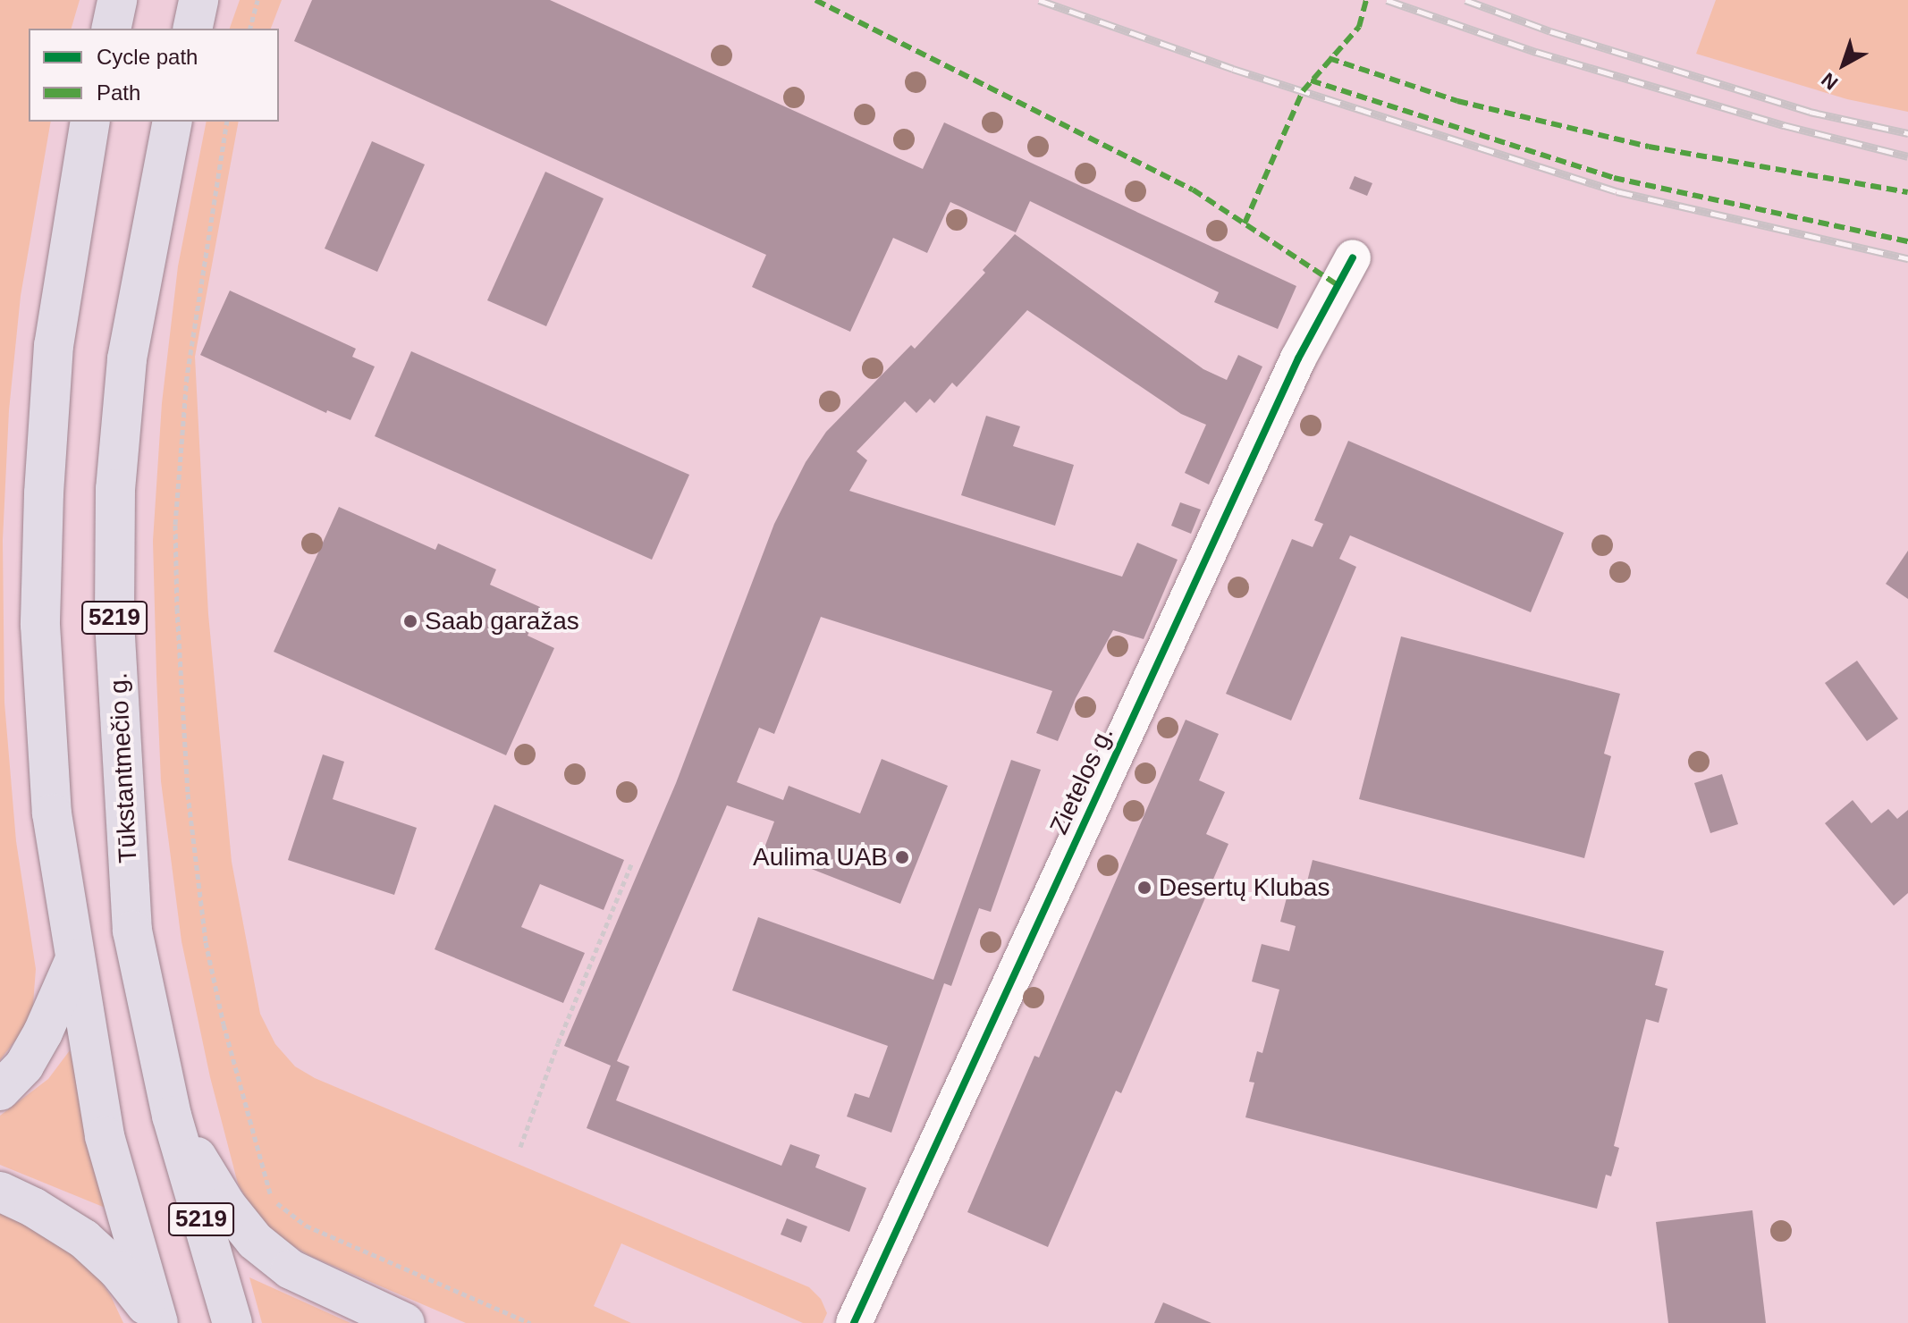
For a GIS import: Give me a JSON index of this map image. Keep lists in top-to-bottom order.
{
  "streets": {
    "highway": ["5219", "Tūkstantmečio g."],
    "street": ["Zietelos g."]
  },
  "places": ["Saab garažas", "Aulima UAB", "Desertų Klubas"],
  "legend": ["Cycle path", "Path"],
  "north": "bottom left"
}
